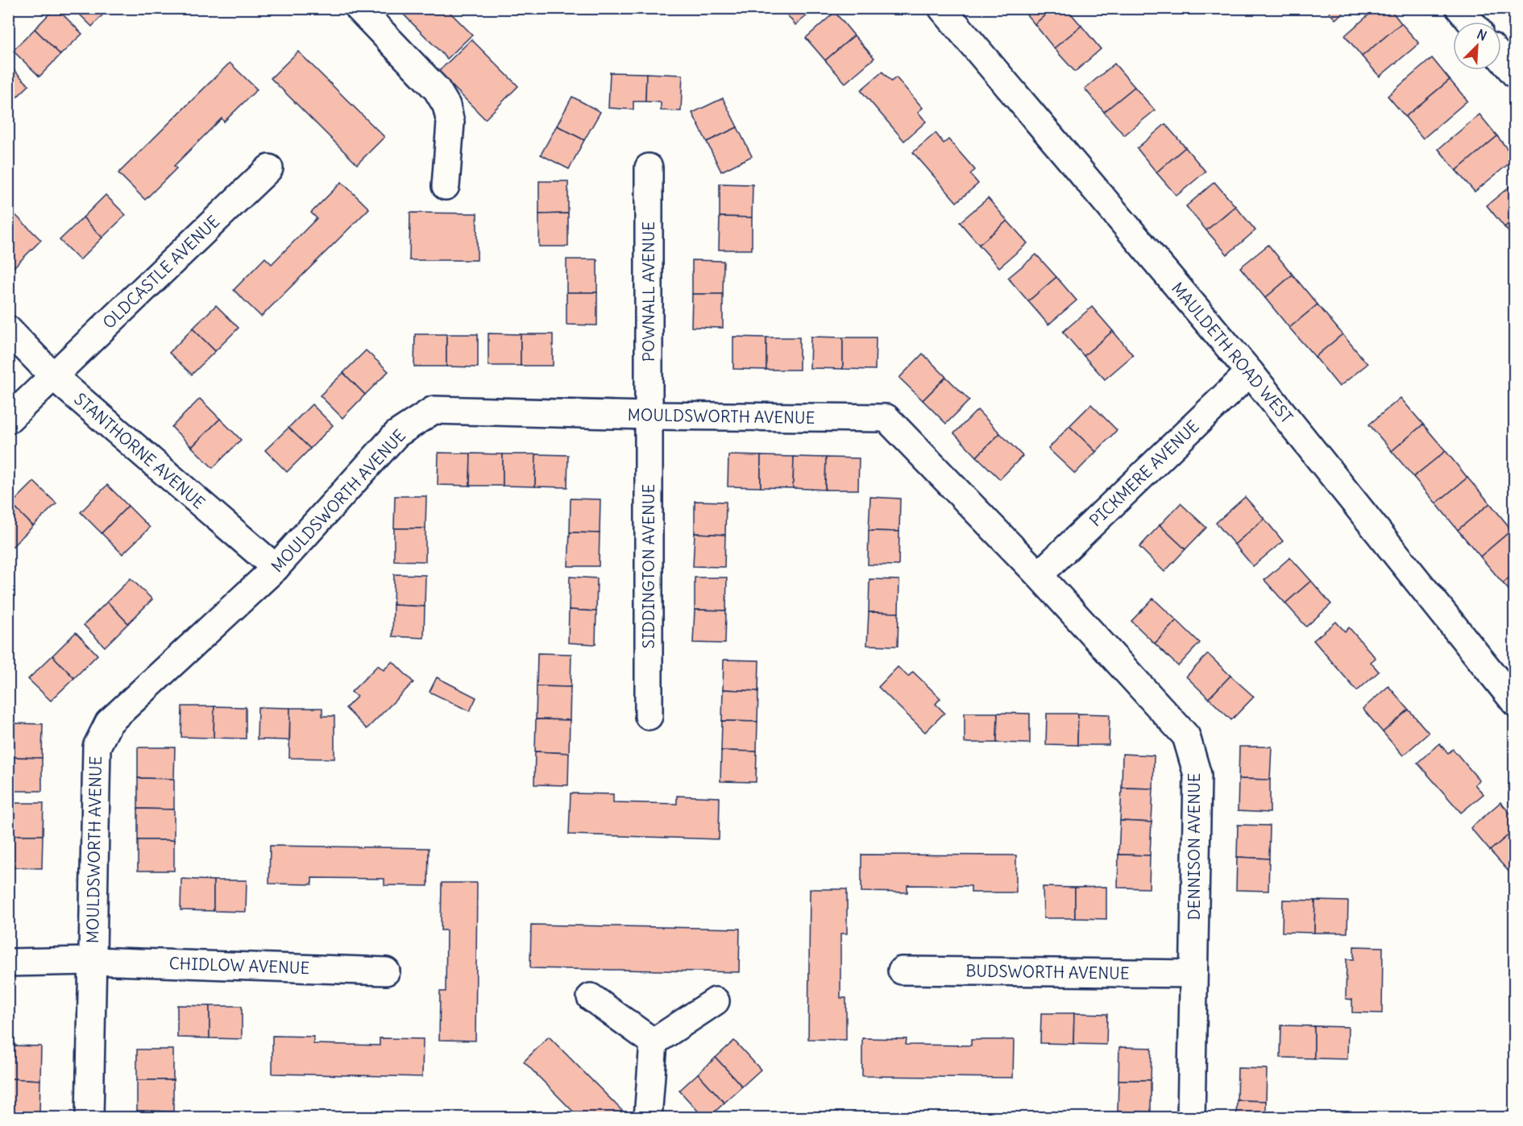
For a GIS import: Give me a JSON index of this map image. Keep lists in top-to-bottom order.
{
  "streets": {
    "street": [
      "OLDCASTLE AVENUE",
      "POWNALL AVENUE",
      "MAULDETH ROAD WEST",
      "MOULDSWORTH AVENUE",
      "STANTHORNE AVENUE",
      "PICKMERE AVENUE",
      "SIDDINGTON AVENUE",
      "DENNISON AVENUE",
      "CHIDLOW AVENUE",
      "BUDSWORTH AVENUE"
    ]
  },
  "crossings": [
    ["OLDCASTLE AVENUE", "STANTHORNE AVENUE"],
    ["POWNALL AVENUE", "MOULDSWORTH AVENUE"],
    ["POWNALL AVENUE", "SIDDINGTON AVENUE"],
    ["MAULDETH ROAD WEST", "PICKMERE AVENUE"],
    ["MOULDSWORTH AVENUE", "STANTHORNE AVENUE"],
    ["MOULDSWORTH AVENUE", "PICKMERE AVENUE"],
    ["MOULDSWORTH AVENUE", "SIDDINGTON AVENUE"],
    ["MOULDSWORTH AVENUE", "DENNISON AVENUE"],
    ["MOULDSWORTH AVENUE", "CHIDLOW AVENUE"],
    ["PICKMERE AVENUE", "DENNISON AVENUE"],
    ["DENNISON AVENUE", "BUDSWORTH AVENUE"]
  ],
  "north": "top right"
}
